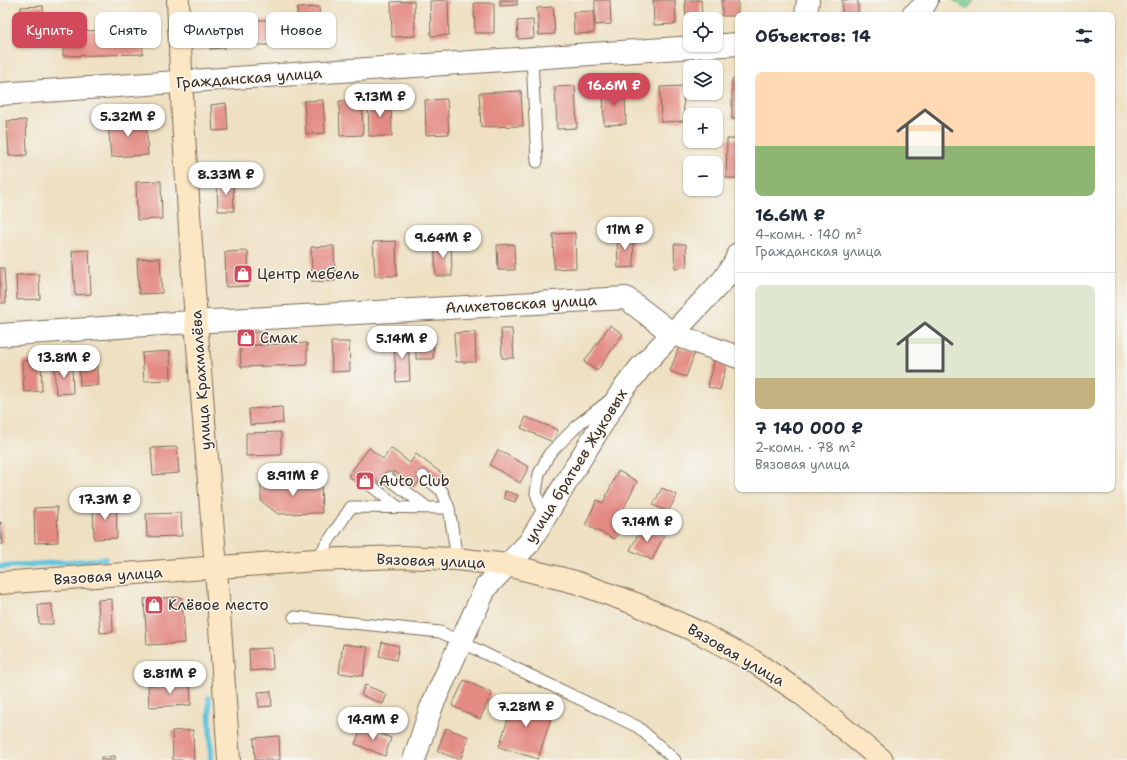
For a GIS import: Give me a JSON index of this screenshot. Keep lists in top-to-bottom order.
{
  "streets": {
    "street": [
      "Гражданская улица",
      "Алихетовская улица",
      "улица Крахмалёва",
      "улица братьев Жуковых",
      "Вязовая улица"
    ]
  },
  "crossings": [
    ["Гражданская улица", "улица Крахмалёва"],
    ["Алихетовская улица", "улица Крахмалёва"],
    ["Алихетовская улица", "улица братьев Жуковых"],
    ["улица Крахмалёва", "Вязовая улица"],
    ["улица братьев Жуковых", "Вязовая улица"]
  ],
  "places": {
    "shop": [
      "Центр мебель",
      "Смак",
      "Auto Club",
      "Клёвое место"
    ]
  },
  "page": {
    "map_buttons": ["+", "−"],
    "chip": [
      "Купить",
      "Снять",
      "Фильтры",
      "Новое"
    ],
    "heading": "Объектов: 14",
    "list": [
      {
        "name": "16.6M ₽",
        "note": "4-комн. · 140 m² · Гражданская улица"
      },
      {
        "name": "7 140 000 ₽",
        "note": "2-комн. · 78 m² · Вязовая улица"
      }
    ],
    "price": [
      "16.6M ₽",
      "7.13M ₽",
      "5.32M ₽",
      "8.33M ₽",
      "11M ₽",
      "9.64M ₽",
      "5.14M ₽",
      "13.8M ₽",
      "8.91M ₽",
      "17.3M ₽",
      "7.14M ₽",
      "8.81M ₽",
      "7.28M ₽",
      "14.9M ₽"
    ]
  }
}
